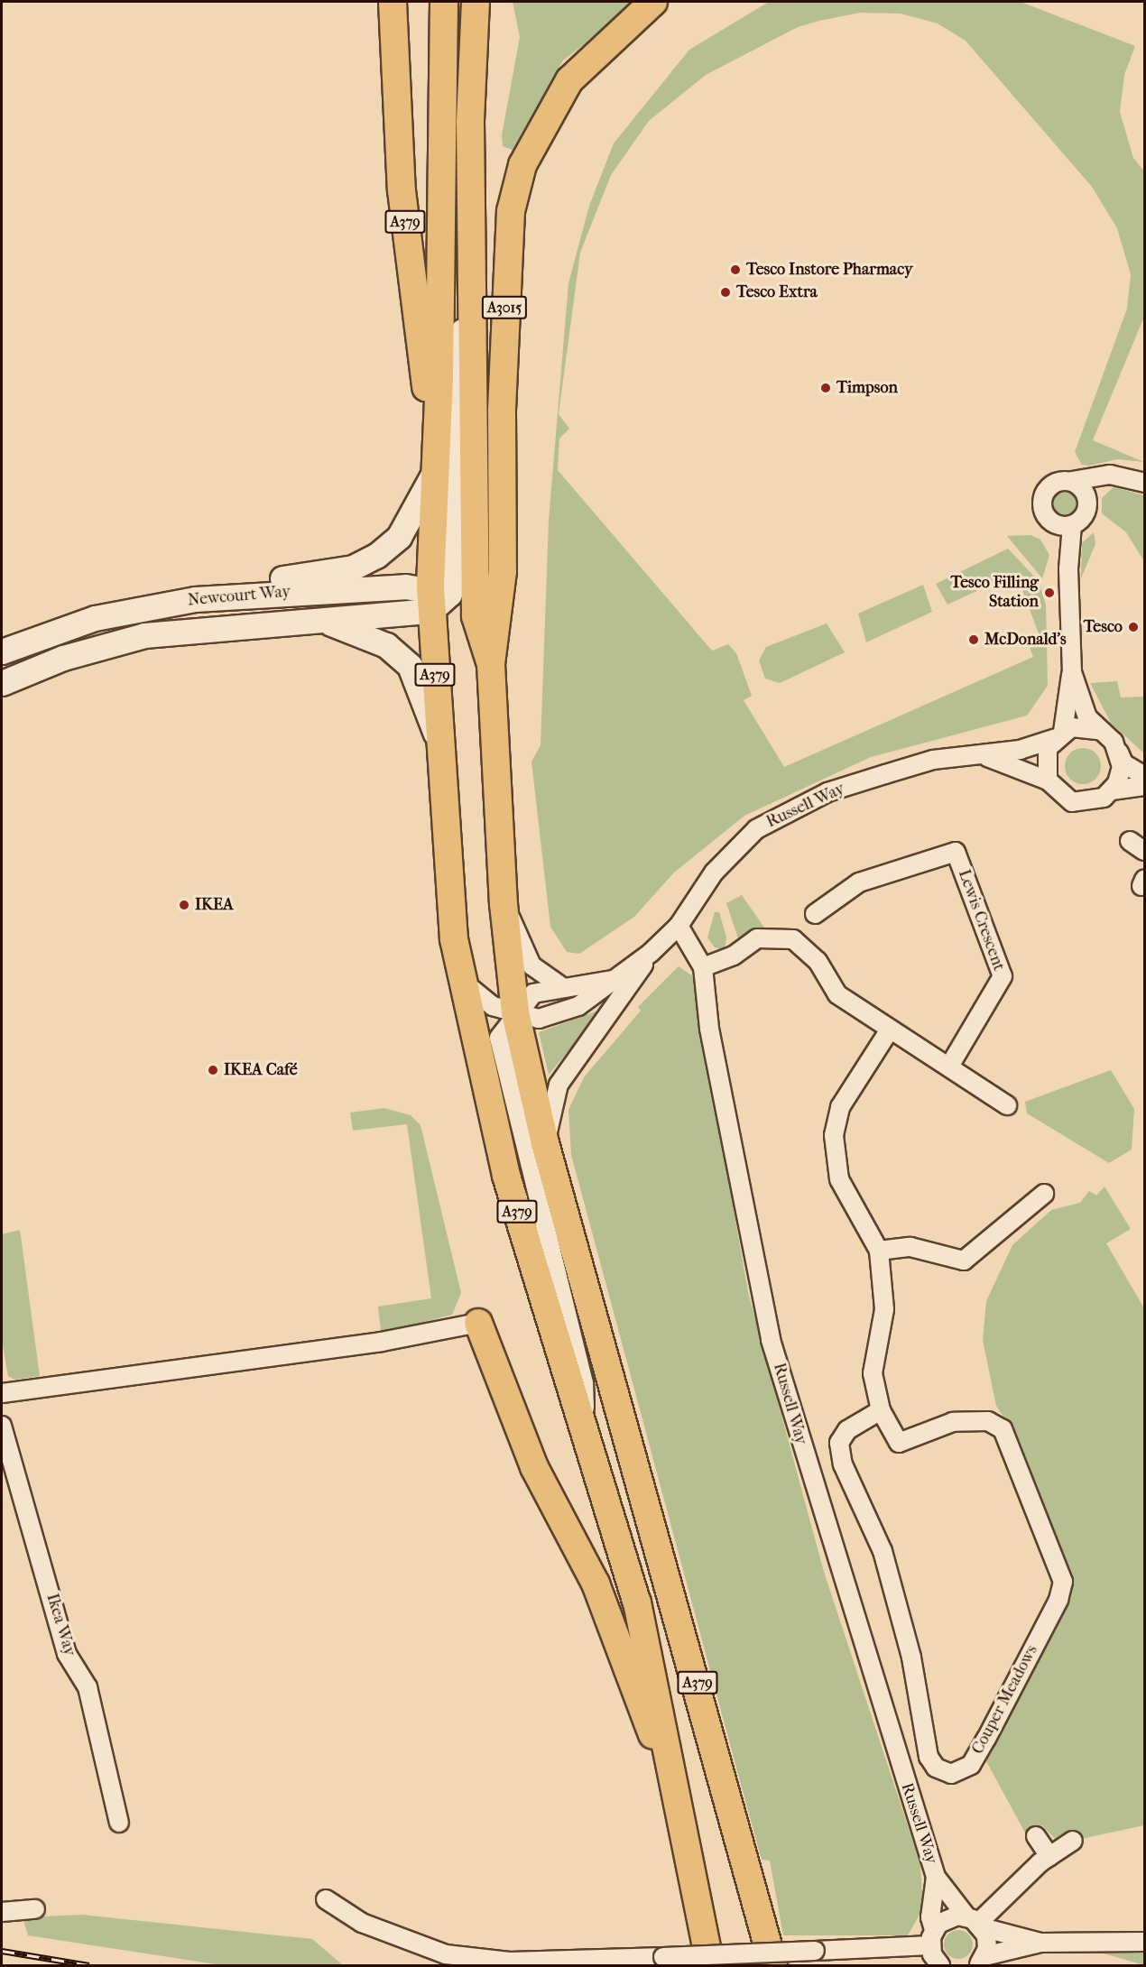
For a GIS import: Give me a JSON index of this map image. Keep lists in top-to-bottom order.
{
  "streets": {
    "main road": ["A379", "A3015"],
    "street": [
      "Newcourt Way",
      "Russell Way",
      "Lewis Crescent",
      "Ikea Way",
      "Couper Meadows"
    ]
  },
  "crossings": [
    ["A379", "A3015"],
    ["A379", "Newcourt Way"],
    ["A379", "Russell Way"]
  ],
  "places": [
    "Tesco Instore Pharmacy",
    "Tesco Extra",
    "Timpson",
    "Tesco Filling Station",
    "Tesco",
    "McDonald's",
    "IKEA",
    "IKEA Café"
  ]
}
